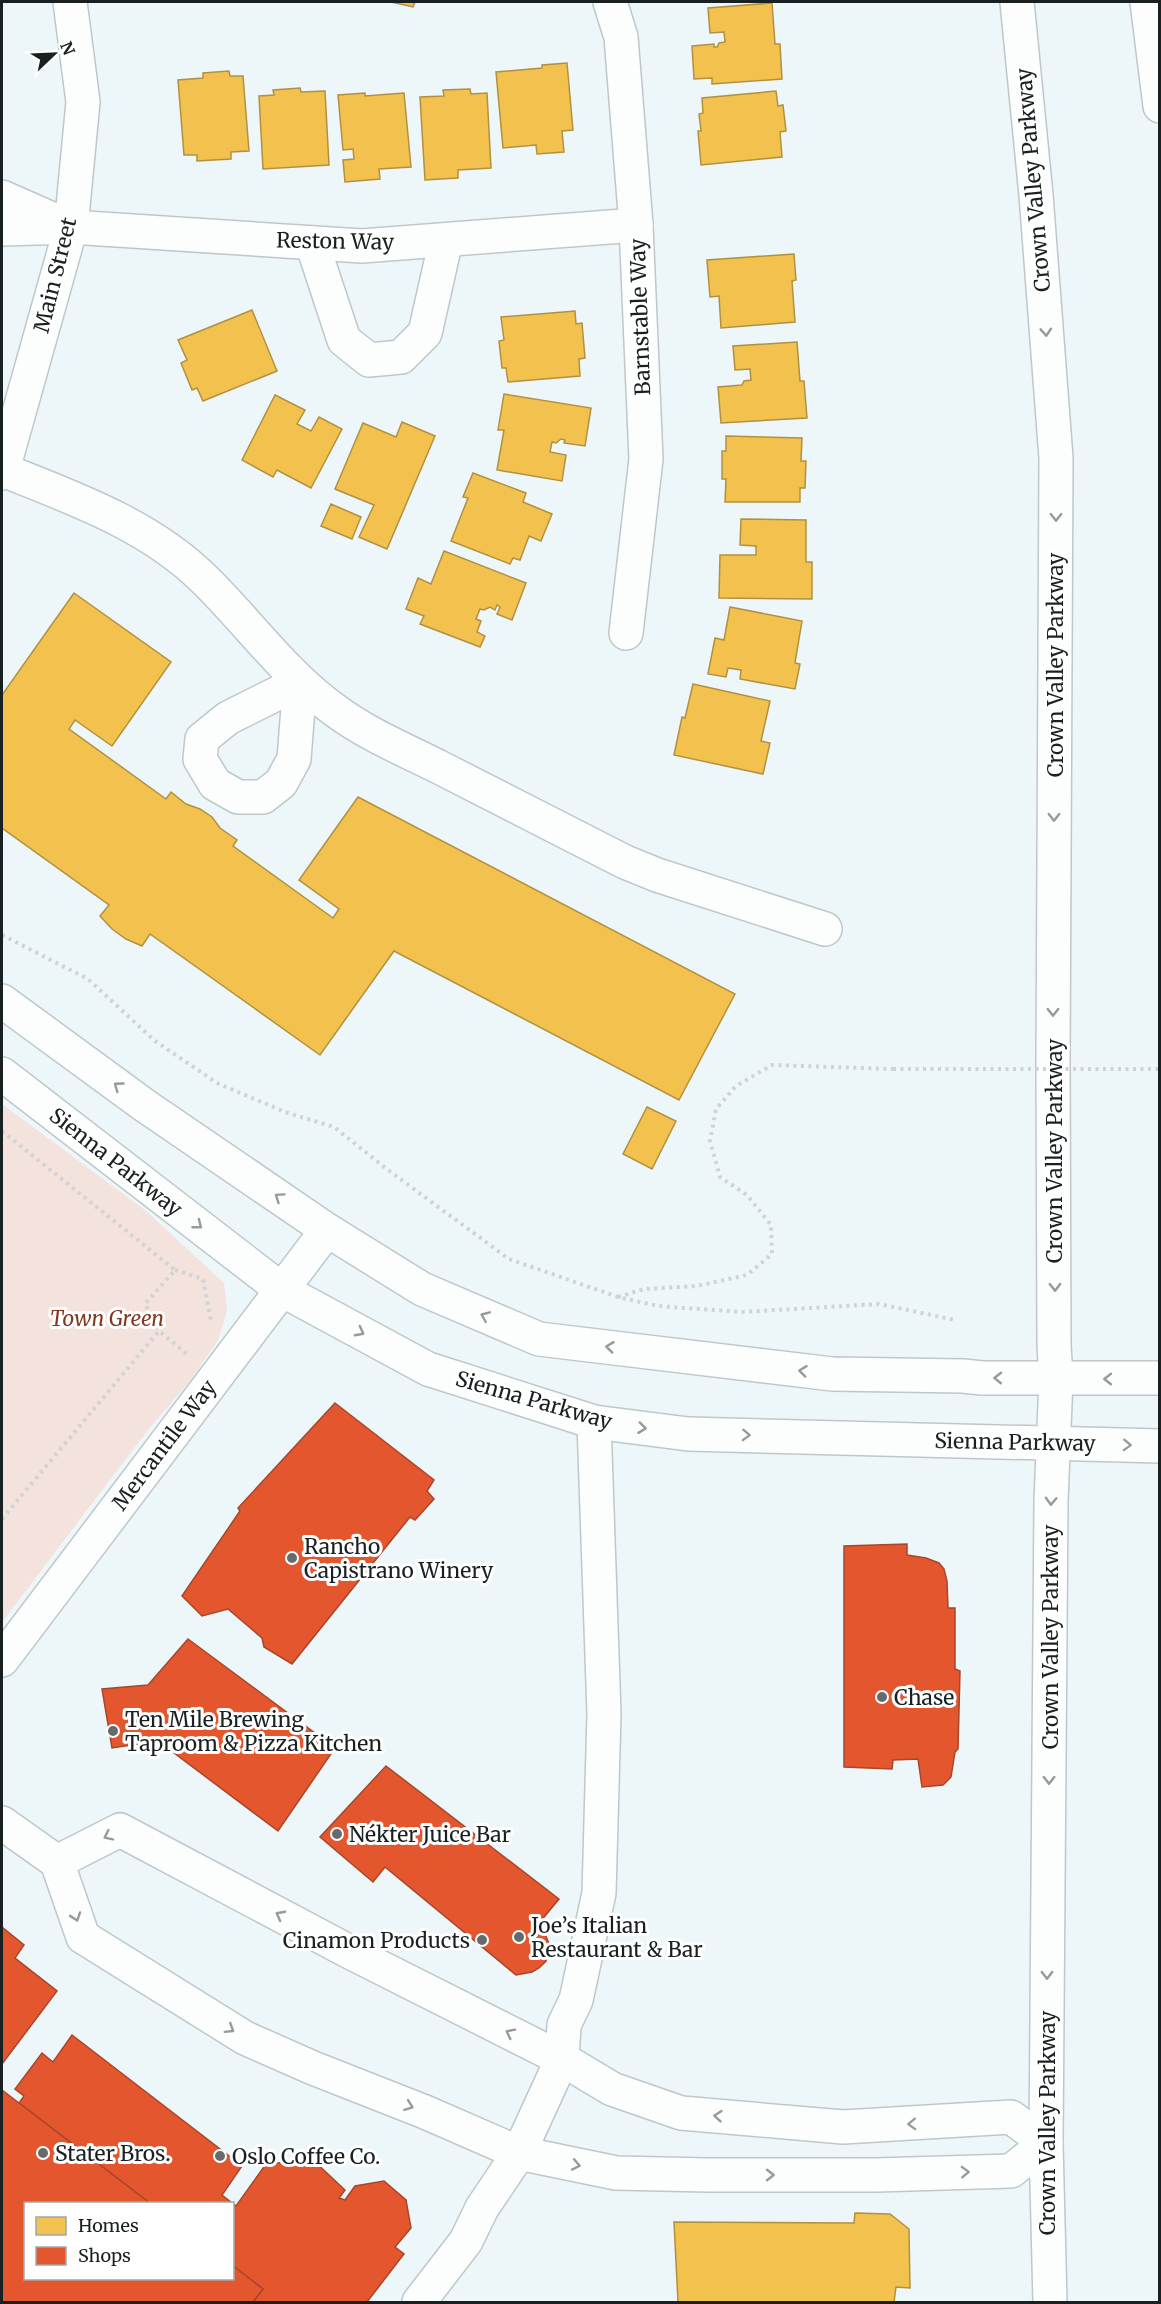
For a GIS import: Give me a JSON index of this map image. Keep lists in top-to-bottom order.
{
  "streets": {
    "main road": [
      "Crown Valley Parkway",
      "Reston Way",
      "Main Street",
      "Barnstable Way",
      "Sienna Parkway",
      "Mercantile Way"
    ]
  },
  "crossings": [
    ["Crown Valley Parkway", "Sienna Parkway"],
    ["Reston Way", "Main Street"],
    ["Reston Way", "Barnstable Way"],
    ["Sienna Parkway", "Mercantile Way"]
  ],
  "one_way": ["Crown Valley Parkway"],
  "parks": ["Town Green"],
  "places": [
    "Rancho Capistrano Winery",
    "Chase",
    "Ten Mile Brewing Taproom & Pizza Kitchen",
    "Nékter Juice Bar",
    "Joe’s Italian Restaurant & Bar",
    "Cinamon Products",
    "Stater Bros.",
    "Oslo Coffee Co."
  ],
  "legend": ["Homes", "Shops"],
  "north": "top right"
}
